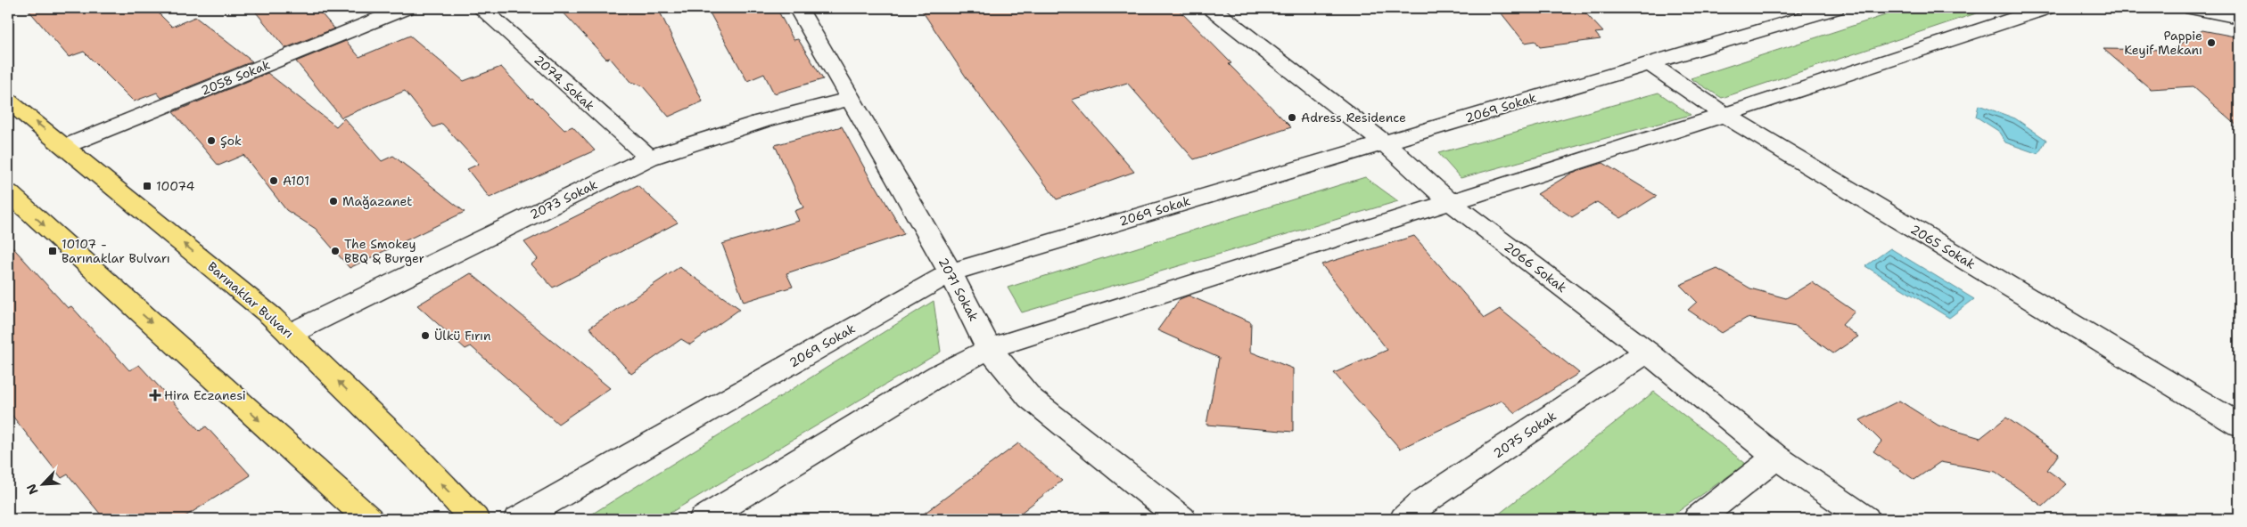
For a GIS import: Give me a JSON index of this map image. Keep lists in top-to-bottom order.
{
  "streets": {
    "main road": ["Barınaklar Bulvarı"],
    "street": [
      "2058 Sokak",
      "2074. Sokak",
      "2069 Sokak",
      "2073 Sokak",
      "2065 Sokak",
      "2066 Sokak",
      "2071 Sokak",
      "2075 Sokak"
    ]
  },
  "crossings": [
    ["2058 Sokak", "Barınaklar Bulvarı"],
    ["2074. Sokak", "2073 Sokak"],
    ["2069 Sokak", "2065 Sokak"],
    ["2069 Sokak", "2066 Sokak"],
    ["2069 Sokak", "2071 Sokak"],
    ["2073 Sokak", "2071 Sokak"],
    ["2073 Sokak", "Barınaklar Bulvarı"],
    ["2066 Sokak", "2075 Sokak"]
  ],
  "places": {
    "other": [
      "Pappie Keyif Mekanı",
      "Adress Residence",
      "Şok",
      "A101",
      "Mağazanet",
      "The Smokey BBQ & Burger",
      "Ülkü Fırın"
    ],
    "transit": ["10074", "10107 - Barınaklar Bulvarı"],
    "health": ["Hira Eczanesi"]
  },
  "north": "bottom left"
}
